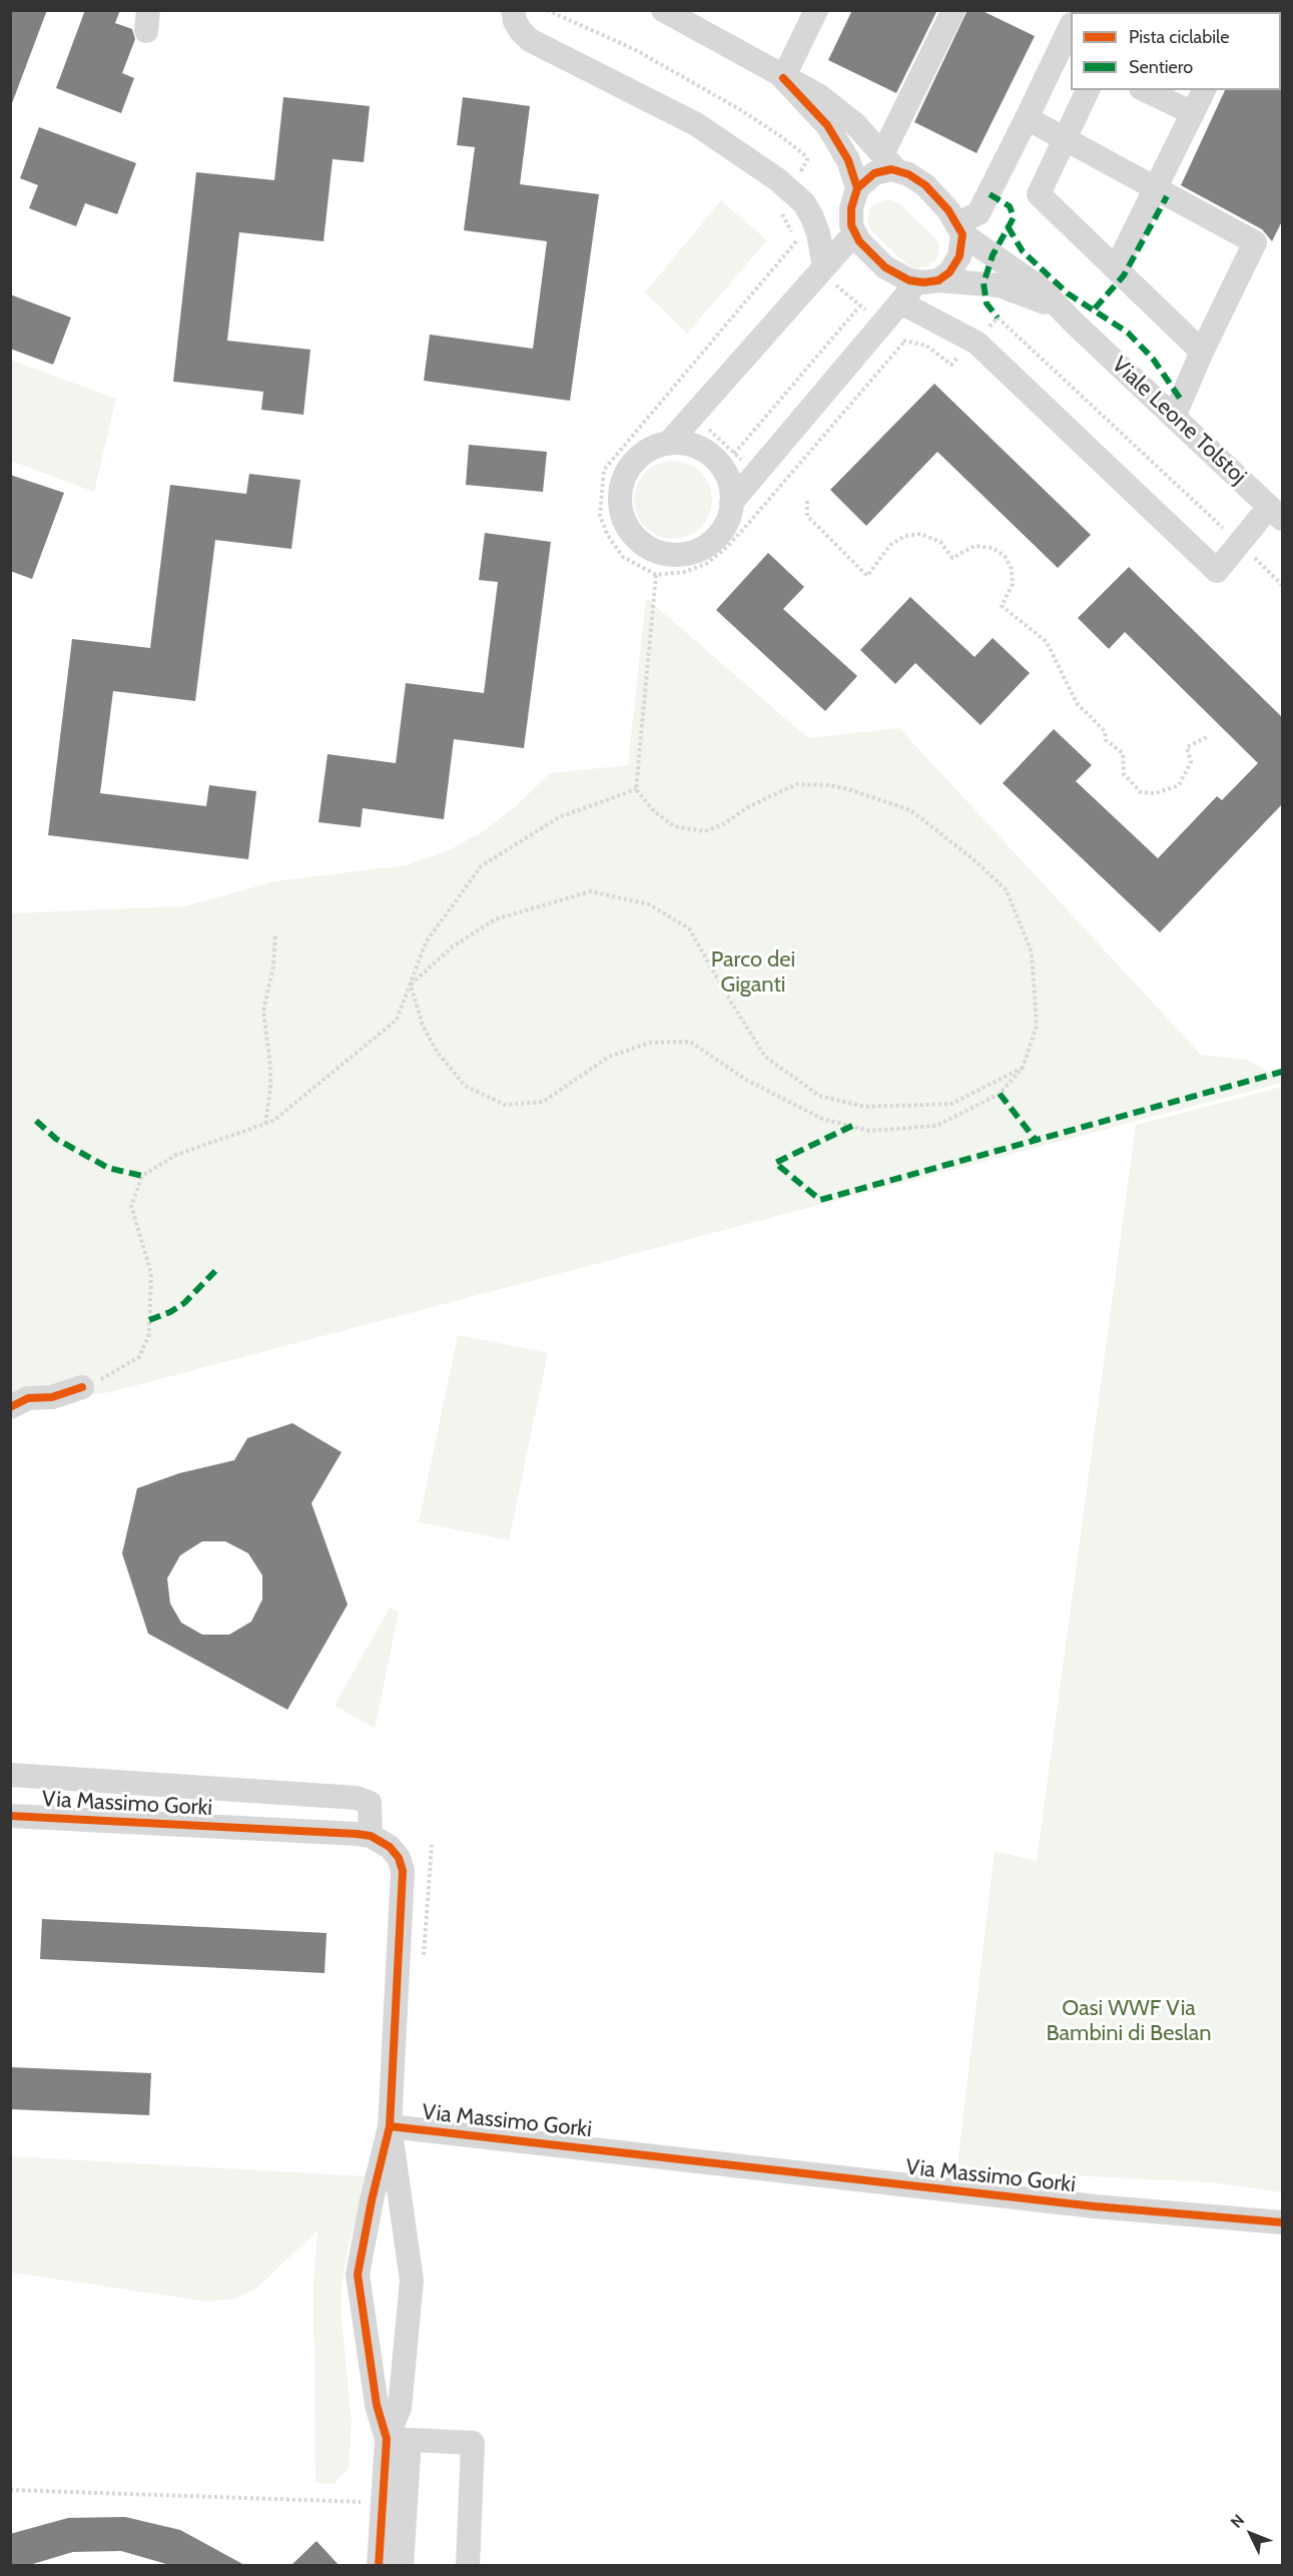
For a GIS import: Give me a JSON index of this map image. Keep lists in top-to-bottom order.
{
  "streets": {
    "street": ["Viale Leone Tolstoj", "Via Massimo Gorki"]
  },
  "parks": ["Parco dei Giganti", "Oasi WWF Via Bambini di Beslan"],
  "legend": ["Pista ciclabile", "Sentiero"],
  "north": "top left"
}
